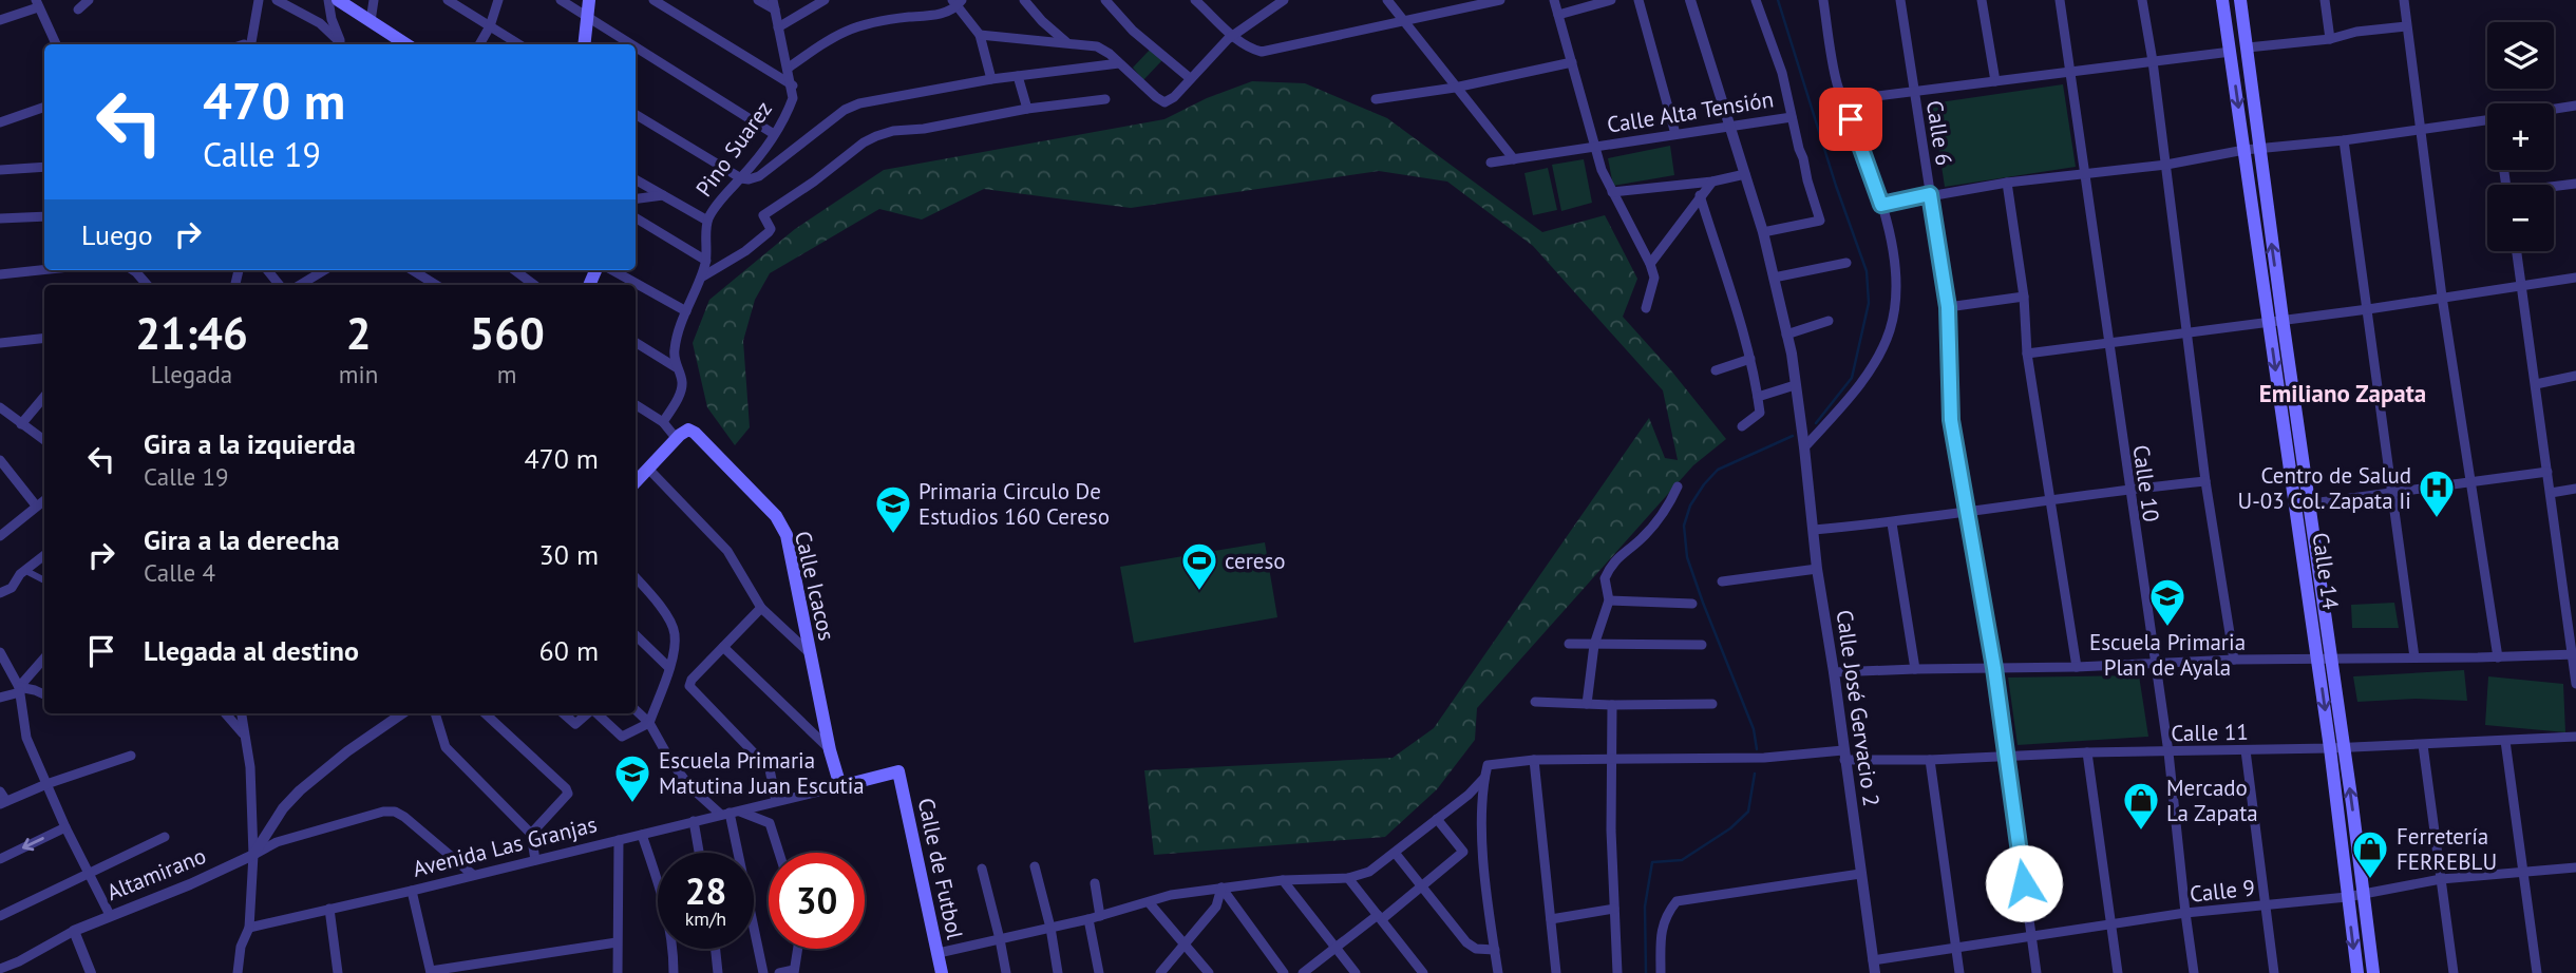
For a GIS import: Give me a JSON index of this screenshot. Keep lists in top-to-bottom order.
{
  "streets": {
    "main road": [
      "Calle 14",
      "Calle Icacos",
      "Avenida Las Granjas",
      "Calle de Futbol"
    ],
    "street": [
      "Calle Alta Tensión",
      "Calle 6",
      "Pino Suarez",
      "Calle 10",
      "Calle José Gervacio 2",
      "Calle 11",
      "Altamirano",
      "Calle 9"
    ]
  },
  "crossings": [
    ["Calle Alta Tensión", "Calle José Gervacio 2"],
    ["Calle 6", "Calle 11"],
    ["Calle 6", "Calle 9"],
    ["Calle 10", "Calle 11"],
    ["Calle 10", "Calle 9"],
    ["Calle 14", "Calle 11"],
    ["Calle 14", "Calle 9"],
    ["Calle Icacos", "Avenida Las Granjas"],
    ["Calle José Gervacio 2", "Calle 11"],
    ["Calle José Gervacio 2", "Calle 9"],
    ["Avenida Las Granjas", "Calle de Futbol"]
  ],
  "districts": ["Emiliano Zapata"],
  "places": {
    "hospital": ["Centro de Salud U-03 Col. Zapata Ii"],
    "school or university": ["Primaria Circulo De Estudios 160 Cereso", "Escuela Primaria Plan de Ayala", "Escuela Primaria Matutina Juan Escutia"],
    "sports": ["cereso"],
    "shop": ["Mercado La Zapata", "Ferretería FERREBLU"]
  },
  "page": {
    "map_buttons": ["+", "−"],
    "turn": ["470 m", "Calle 19"],
    "then": "Luego",
    "eta": [
      "21:46",
      "Llegada",
      "2",
      "min",
      "560",
      "m"
    ],
    "list": [
      {
        "name": "Gira a la izquierda",
        "note": "Calle 19",
        "value": "470 m"
      },
      {
        "name": "Gira a la derecha",
        "note": "Calle 4",
        "value": "30 m"
      },
      {
        "name": "Llegada al destino",
        "value": "60 m"
      }
    ],
    "speed": "28 km/h",
    "limit": "30"
  }
}
